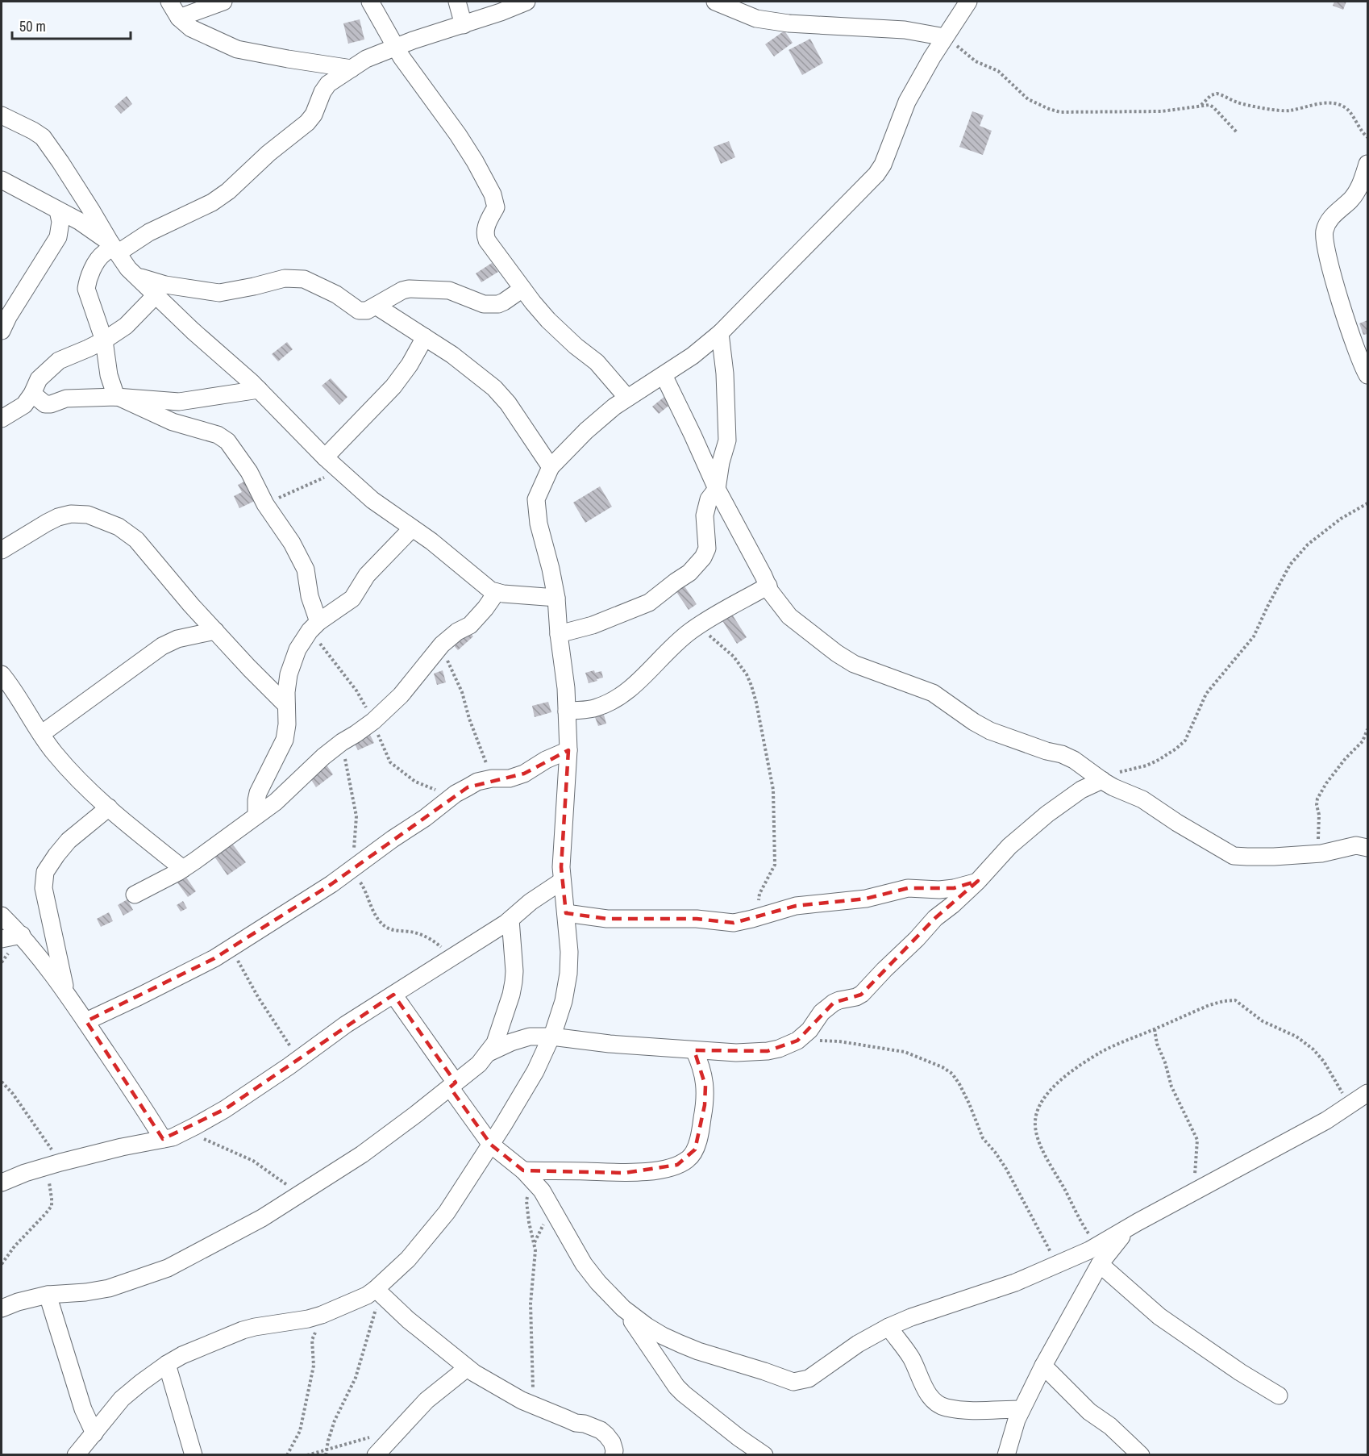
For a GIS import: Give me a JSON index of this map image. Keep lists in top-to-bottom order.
{
  "scale_bar": "50 m"
}
